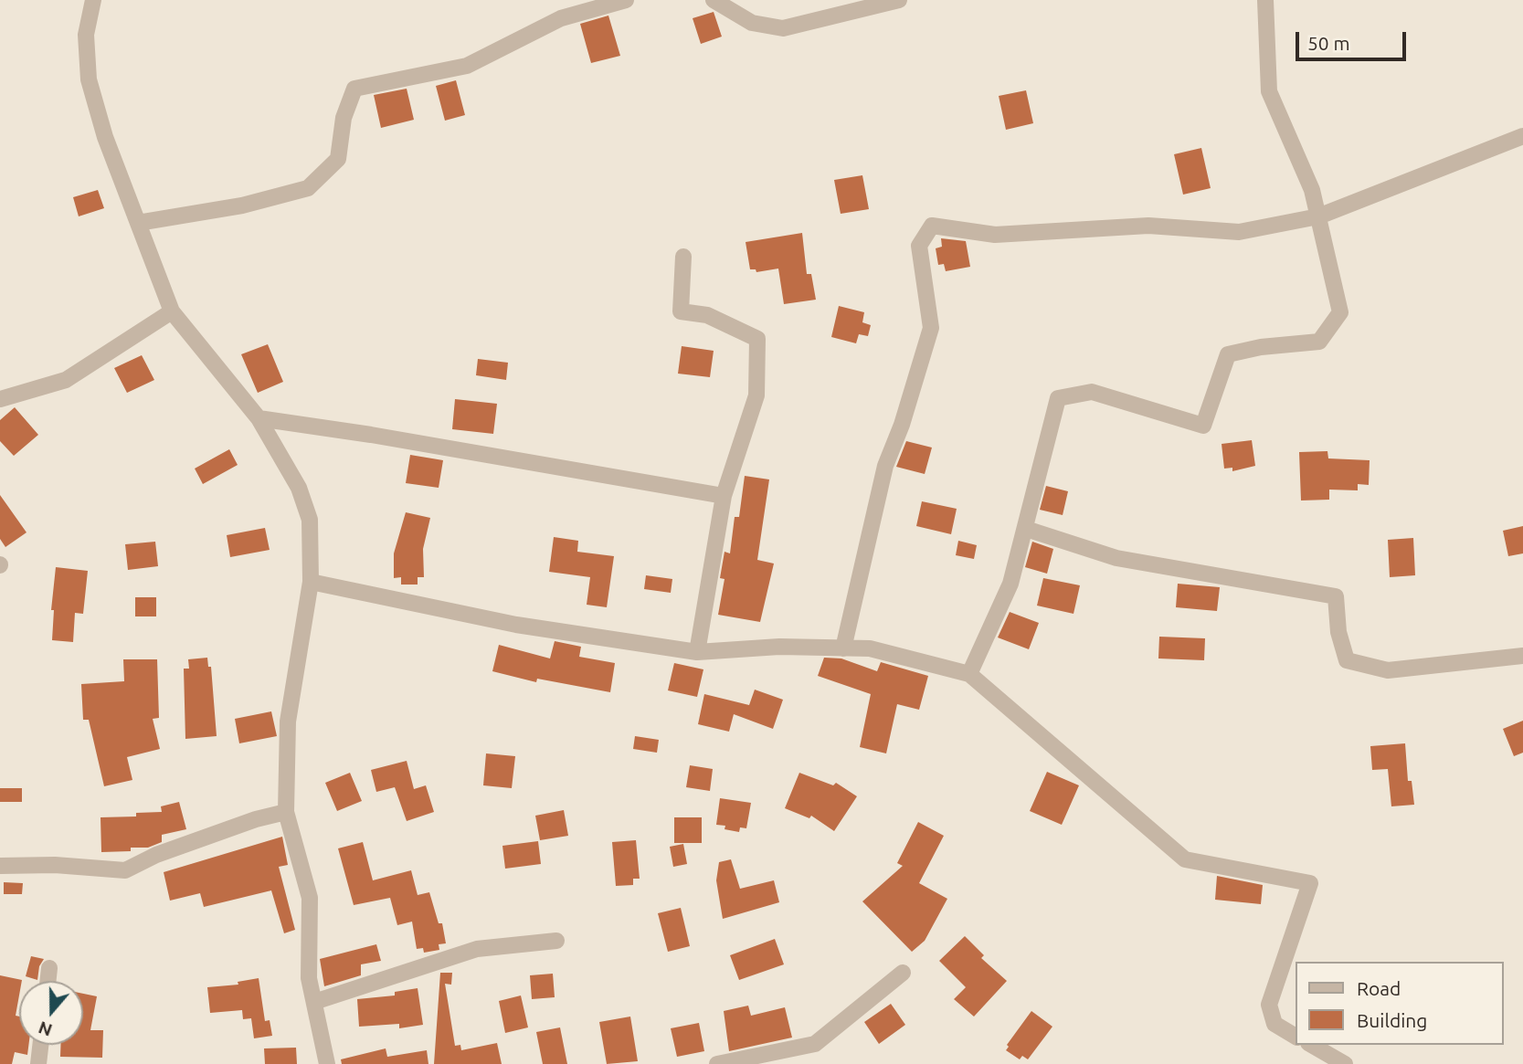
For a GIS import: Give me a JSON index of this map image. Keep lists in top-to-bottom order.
{
  "legend": ["Road", "Building"],
  "scale_bar": "50 m",
  "north": "bottom"
}
